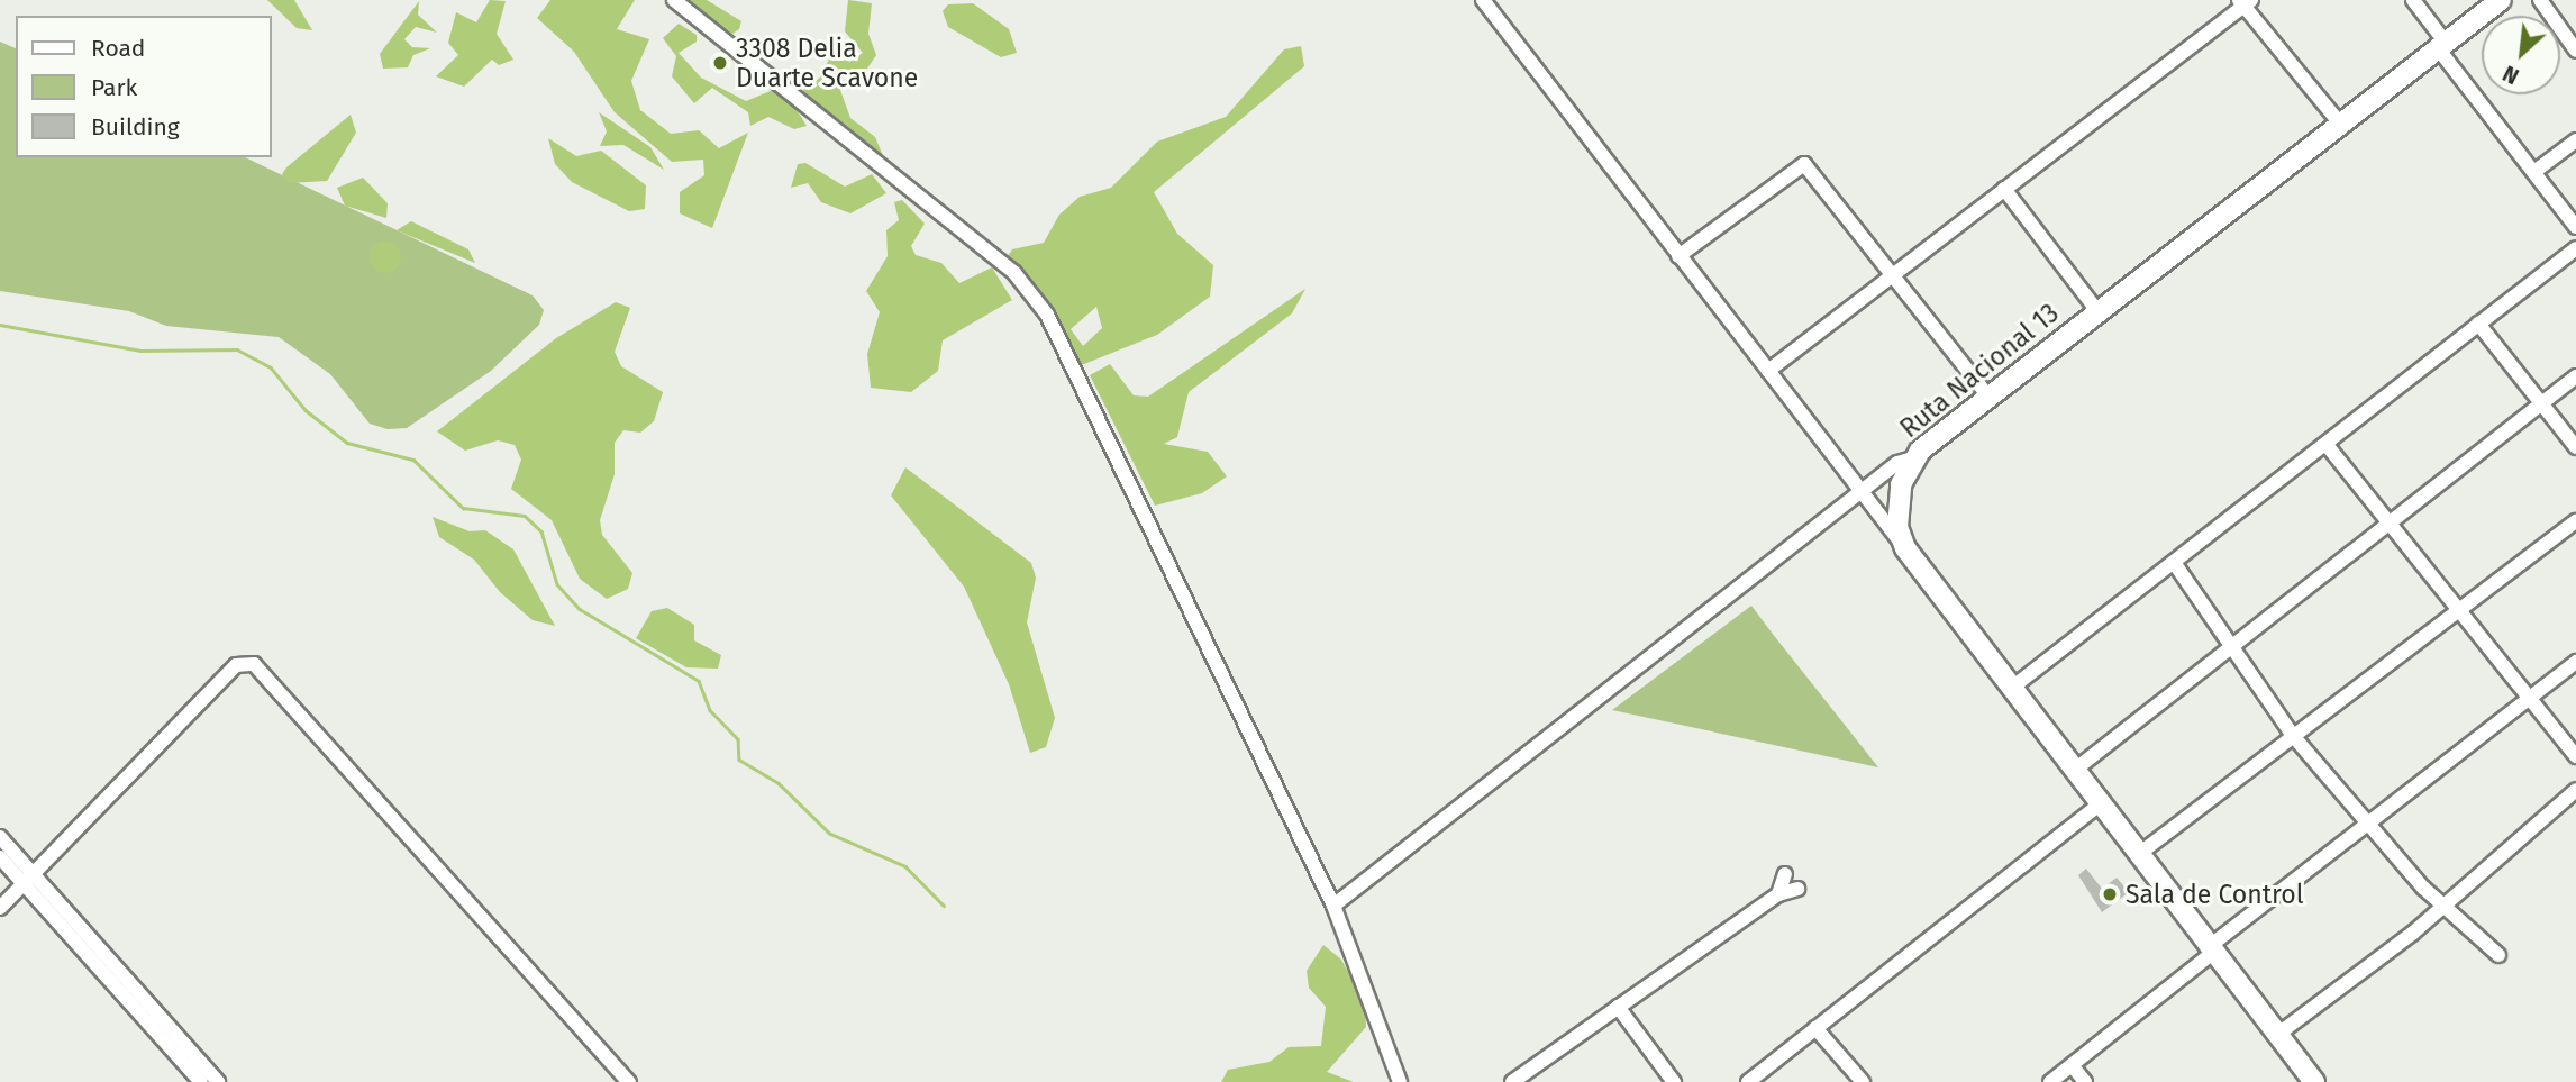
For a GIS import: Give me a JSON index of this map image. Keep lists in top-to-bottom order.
{
  "streets": {
    "highway": ["Ruta Nacional 13"]
  },
  "places": ["3308 Delia Duarte Scavone", "Sala de Control"],
  "legend": ["Road", "Park", "Building"],
  "north": "bottom left"
}
